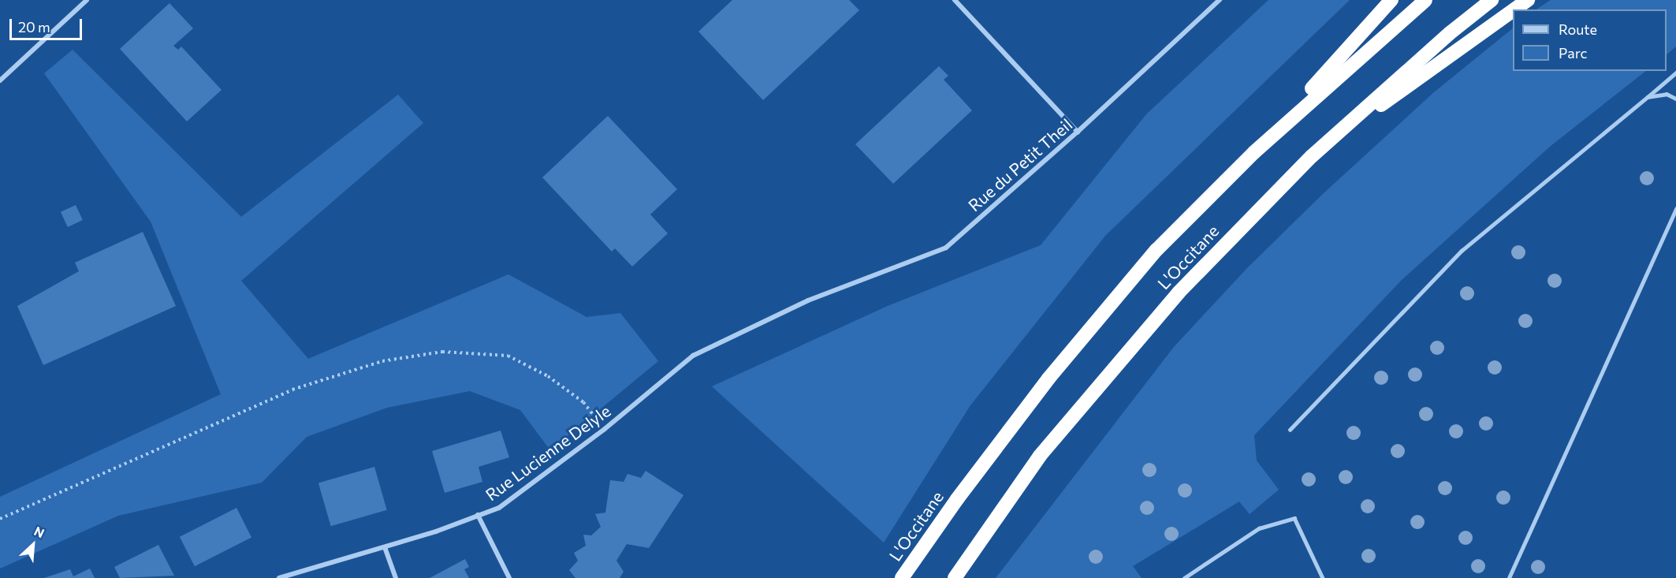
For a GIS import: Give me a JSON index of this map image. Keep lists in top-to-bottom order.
{
  "streets": {
    "highway": ["L'Occitane"],
    "street": ["Rue du Petit Theil", "Rue Lucienne Delyle"]
  },
  "crossings": [
    ["Rue du Petit Theil", "Rue Lucienne Delyle"]
  ],
  "legend": ["Route", "Parc"],
  "scale_bar": "20 m",
  "north": "top right"
}
